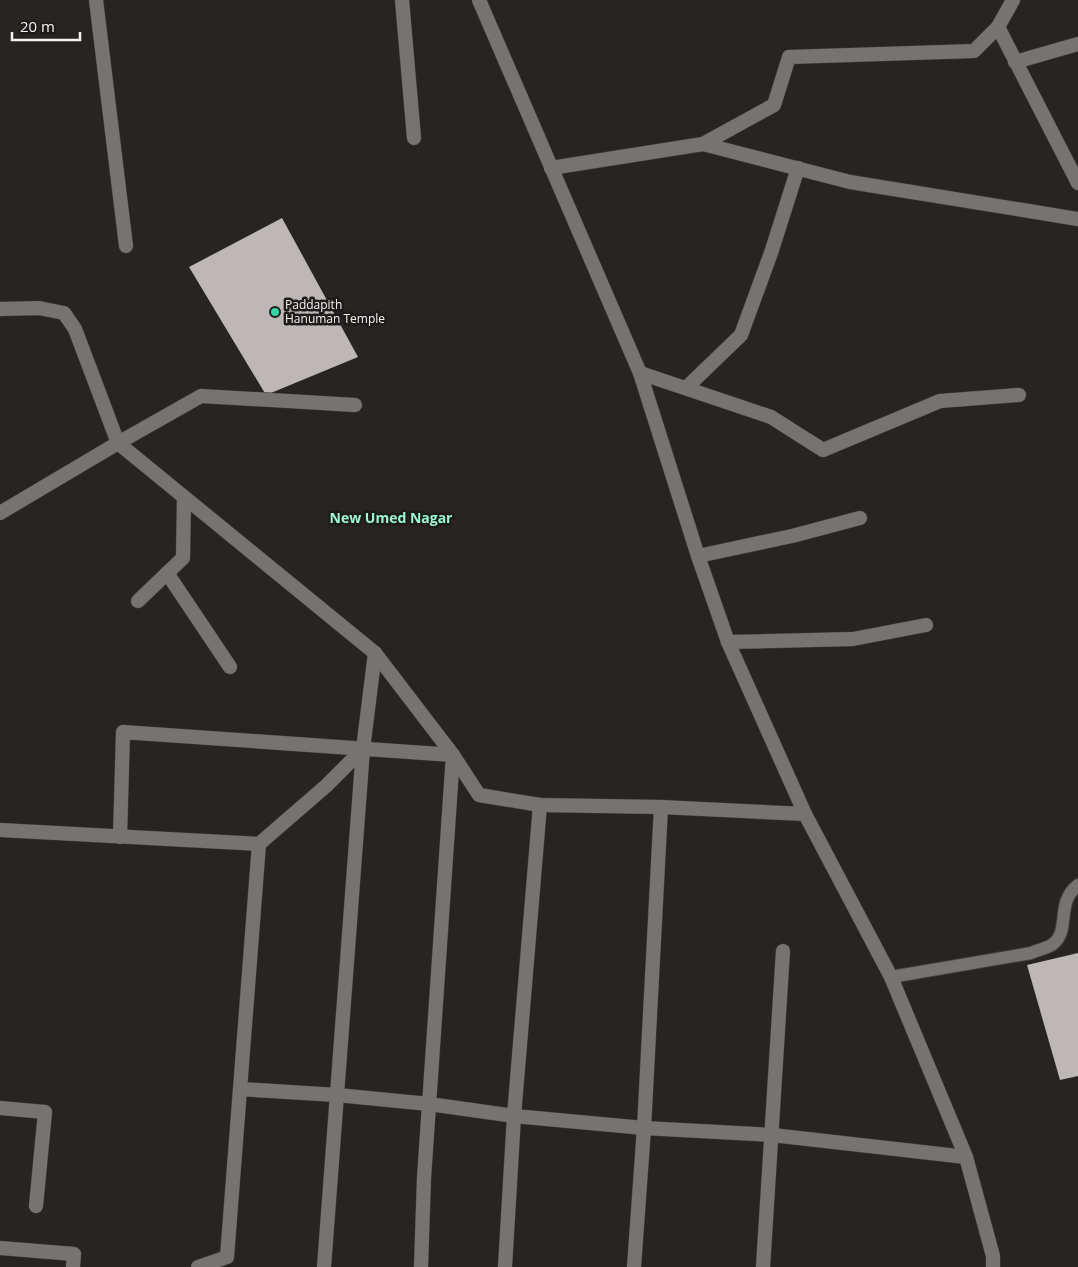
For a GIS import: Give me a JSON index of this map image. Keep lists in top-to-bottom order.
{
  "districts": ["New Umed Nagar"],
  "places": ["Paddapith Hanuman Temple"],
  "scale_bar": "20 m"
}
